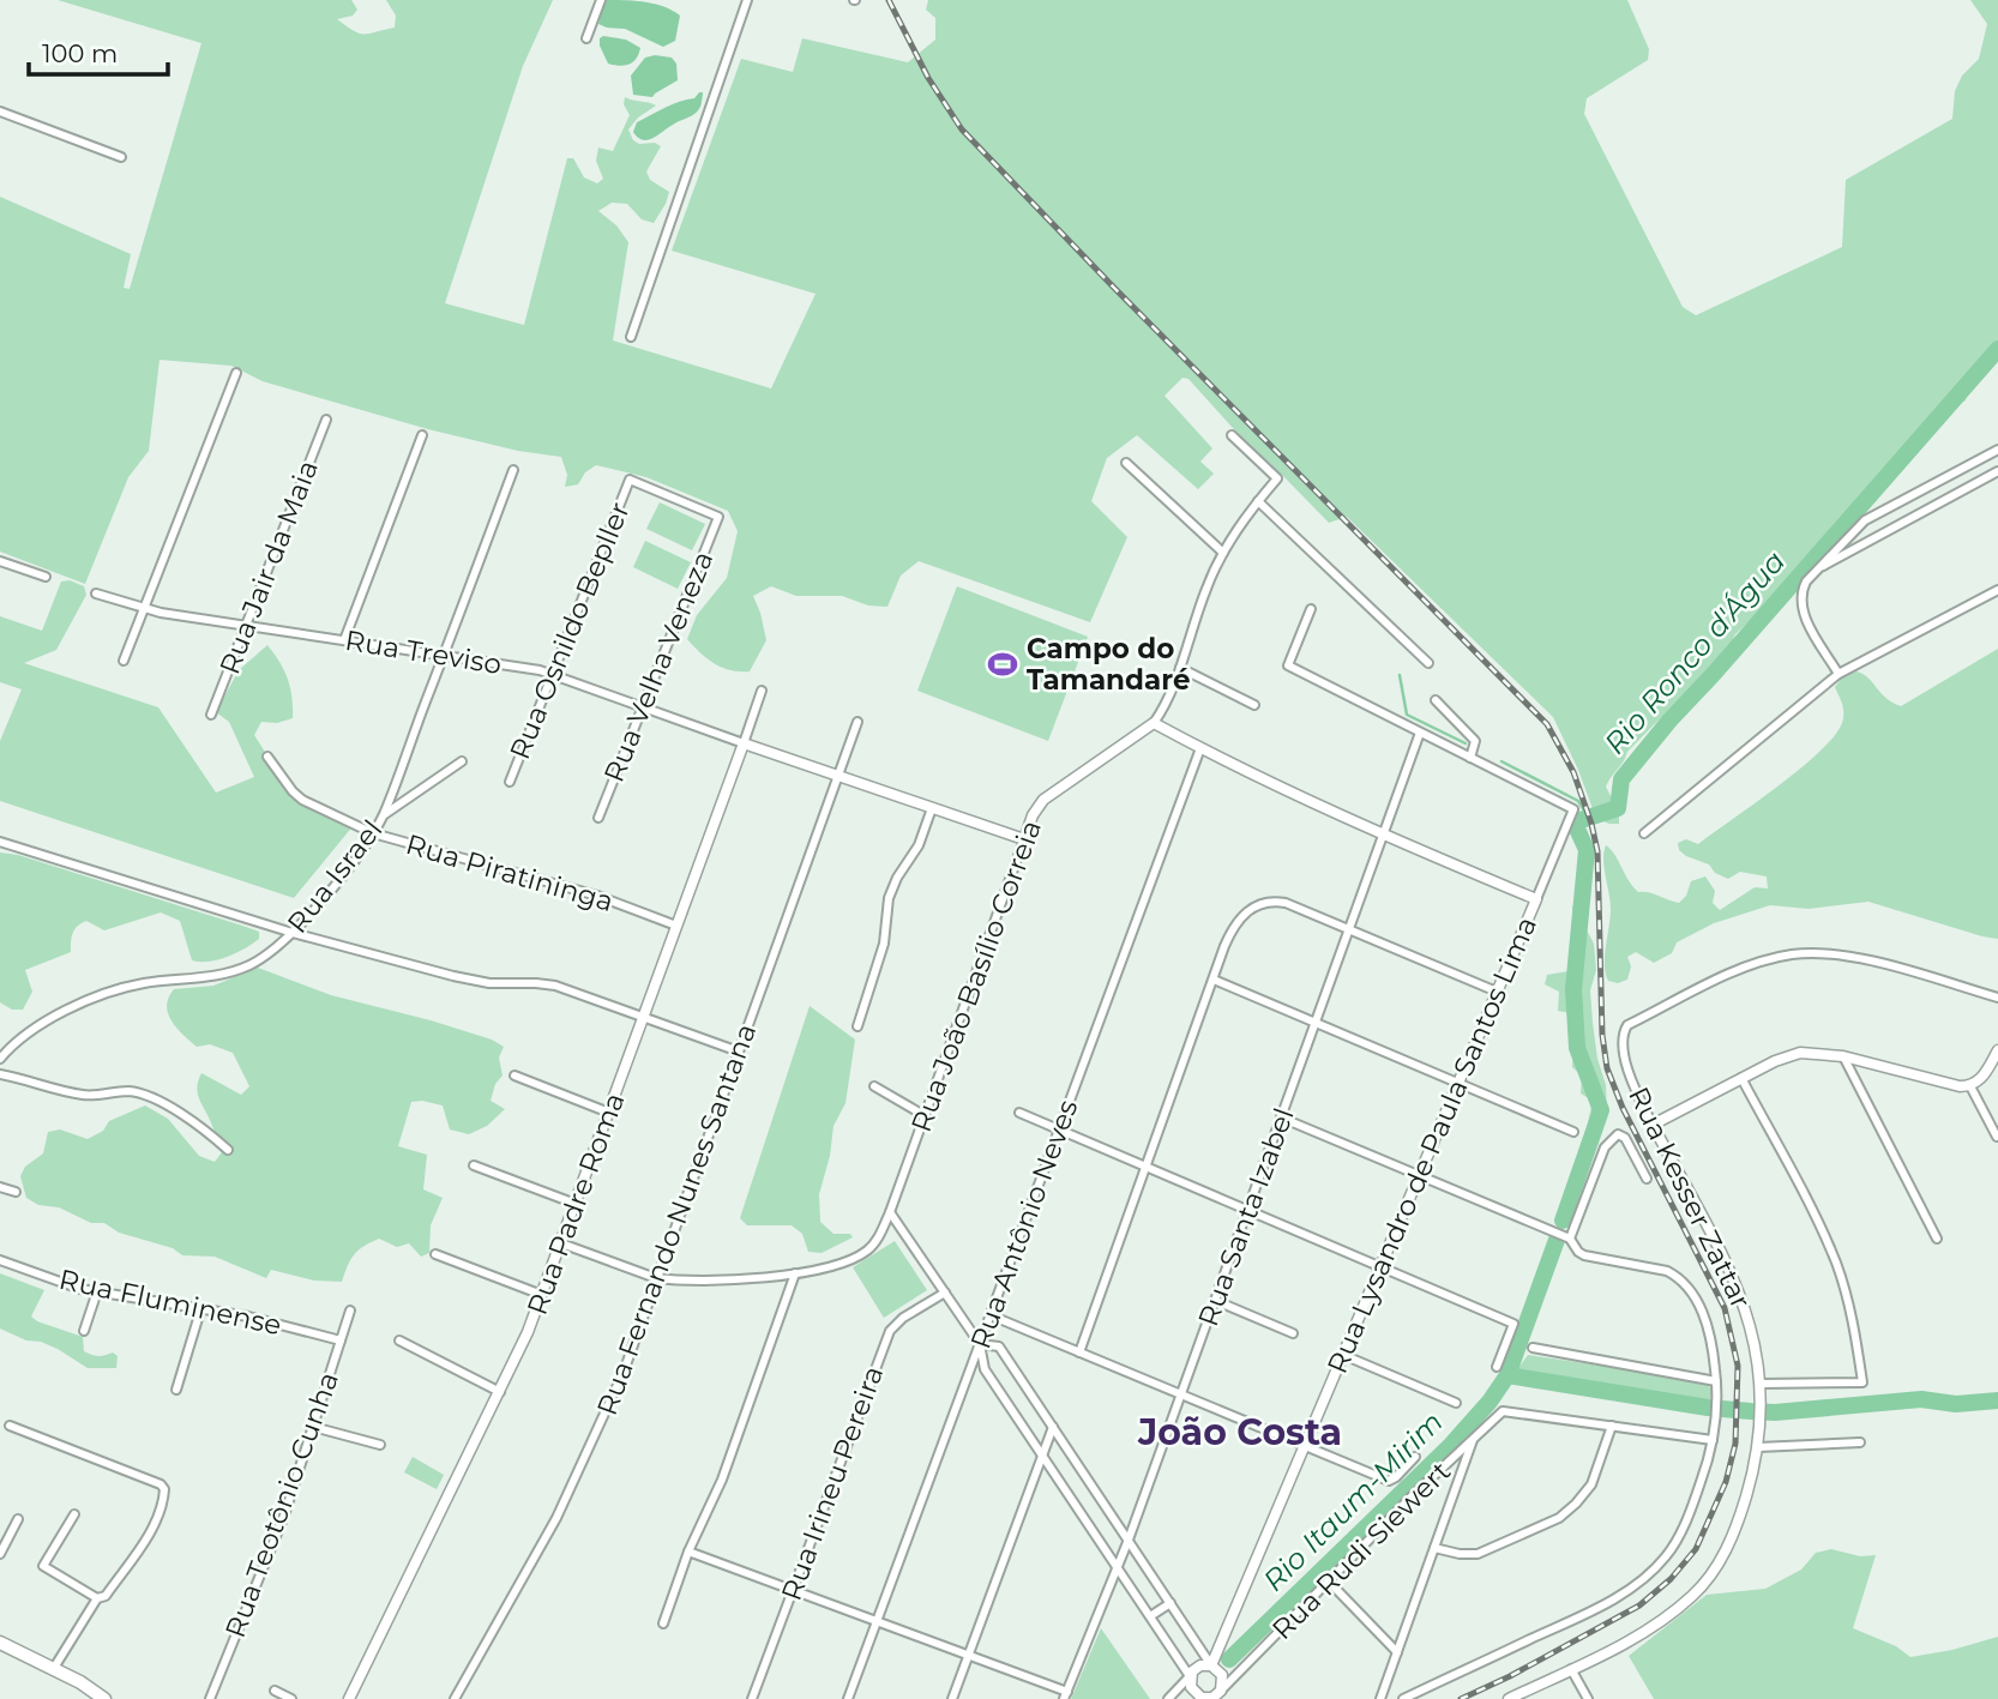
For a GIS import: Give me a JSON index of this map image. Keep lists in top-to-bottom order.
{
  "streets": {
    "street": [
      "Rua Jair da Maia",
      "Rua Osnildo Bepller",
      "Rua Treviso",
      "Rua Velha Veneza",
      "Rua Piratininga",
      "Rua Israel",
      "Rua João Basílio Correia",
      "Rua Lysandro de Paula Santos Lima",
      "Rua Kesser Zattar",
      "Rua Padre Roma",
      "Rua Santa Izabel",
      "Rua Fernando Nunes Santana",
      "Rua Antônio Neves",
      "Rua Fluminense",
      "Rua Irineu Pereira",
      "Rua Teotônio Cunha",
      "Rua Rudi Siewert"
    ]
  },
  "crossings": [
    ["Rua Jair da Maia", "Rua Treviso"],
    ["Rua Osnildo Bepller", "Rua Treviso"],
    ["Rua Osnildo Bepller", "Rua Velha Veneza"],
    ["Rua Treviso", "Rua Velha Veneza"],
    ["Rua Treviso", "Rua Israel"],
    ["Rua Treviso", "Rua Padre Roma"],
    ["Rua Piratininga", "Rua Israel"],
    ["Rua Piratininga", "Rua Padre Roma"],
    ["Rua João Basílio Correia", "Rua Padre Roma"],
    ["Rua João Basílio Correia", "Rua Fernando Nunes Santana"],
    ["Rua Lysandro de Paula Santos Lima", "Rua Rudi Siewert"],
    ["Rua Fluminense", "Rua Teotônio Cunha"]
  ],
  "districts": ["João Costa"],
  "water": ["Rio Ronco d'Água", "Rio Itaum-Mirim"],
  "places": {
    "sports": ["Campo do Tamandaré"]
  },
  "scale_bar": "100 m"
}
